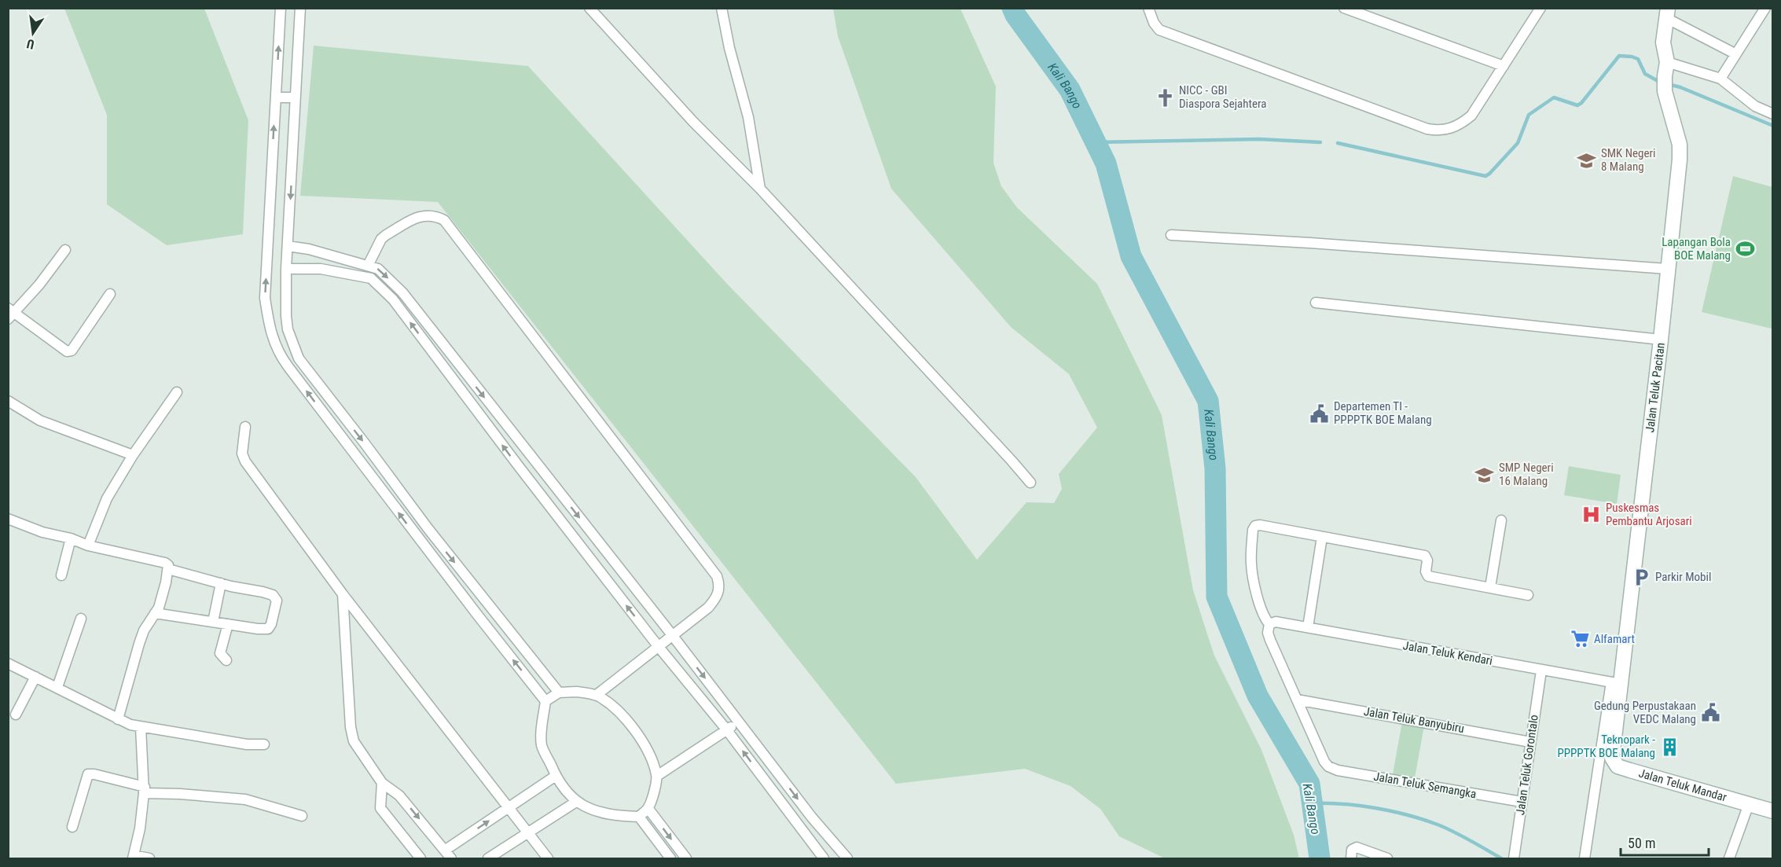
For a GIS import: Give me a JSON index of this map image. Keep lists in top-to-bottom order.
{
  "streets": {
    "street": [
      "Jalan Teluk Pacitan",
      "Jalan Teluk Kendari",
      "Jalan Teluk Banyubiru",
      "Jalan Teluk Gorontalo",
      "Jalan Teluk Semangka",
      "Jalan Teluk Mandar"
    ]
  },
  "crossings": [
    ["Jalan Teluk Pacitan", "Jalan Teluk Kendari"],
    ["Jalan Teluk Pacitan", "Jalan Teluk Mandar"],
    ["Jalan Teluk Kendari", "Jalan Teluk Gorontalo"],
    ["Jalan Teluk Banyubiru", "Jalan Teluk Gorontalo"],
    ["Jalan Teluk Banyubiru", "Jalan Teluk Semangka"],
    ["Jalan Teluk Gorontalo", "Jalan Teluk Semangka"]
  ],
  "water": ["Kali Bango"],
  "places": {
    "church": ["NICC - GBI Diaspora Sejahtera"],
    "school or university": ["SMK Negeri 8 Malang", "SMP Negeri 16 Malang"],
    "sports": ["Lapangan Bola BOE Malang"],
    "public building": ["Departemen TI - PPPPTK BOE Malang", "Gedung Perpustakaan VEDC Malang"],
    "hospital": ["Puskesmas Pembantu Arjosari"],
    "parking": ["Parkir Mobil"],
    "supermarket": ["Alfamart"],
    "building": ["Teknopark - PPPPTK BOE Malang"]
  },
  "scale_bar": "50 m",
  "north": "bottom"
}
